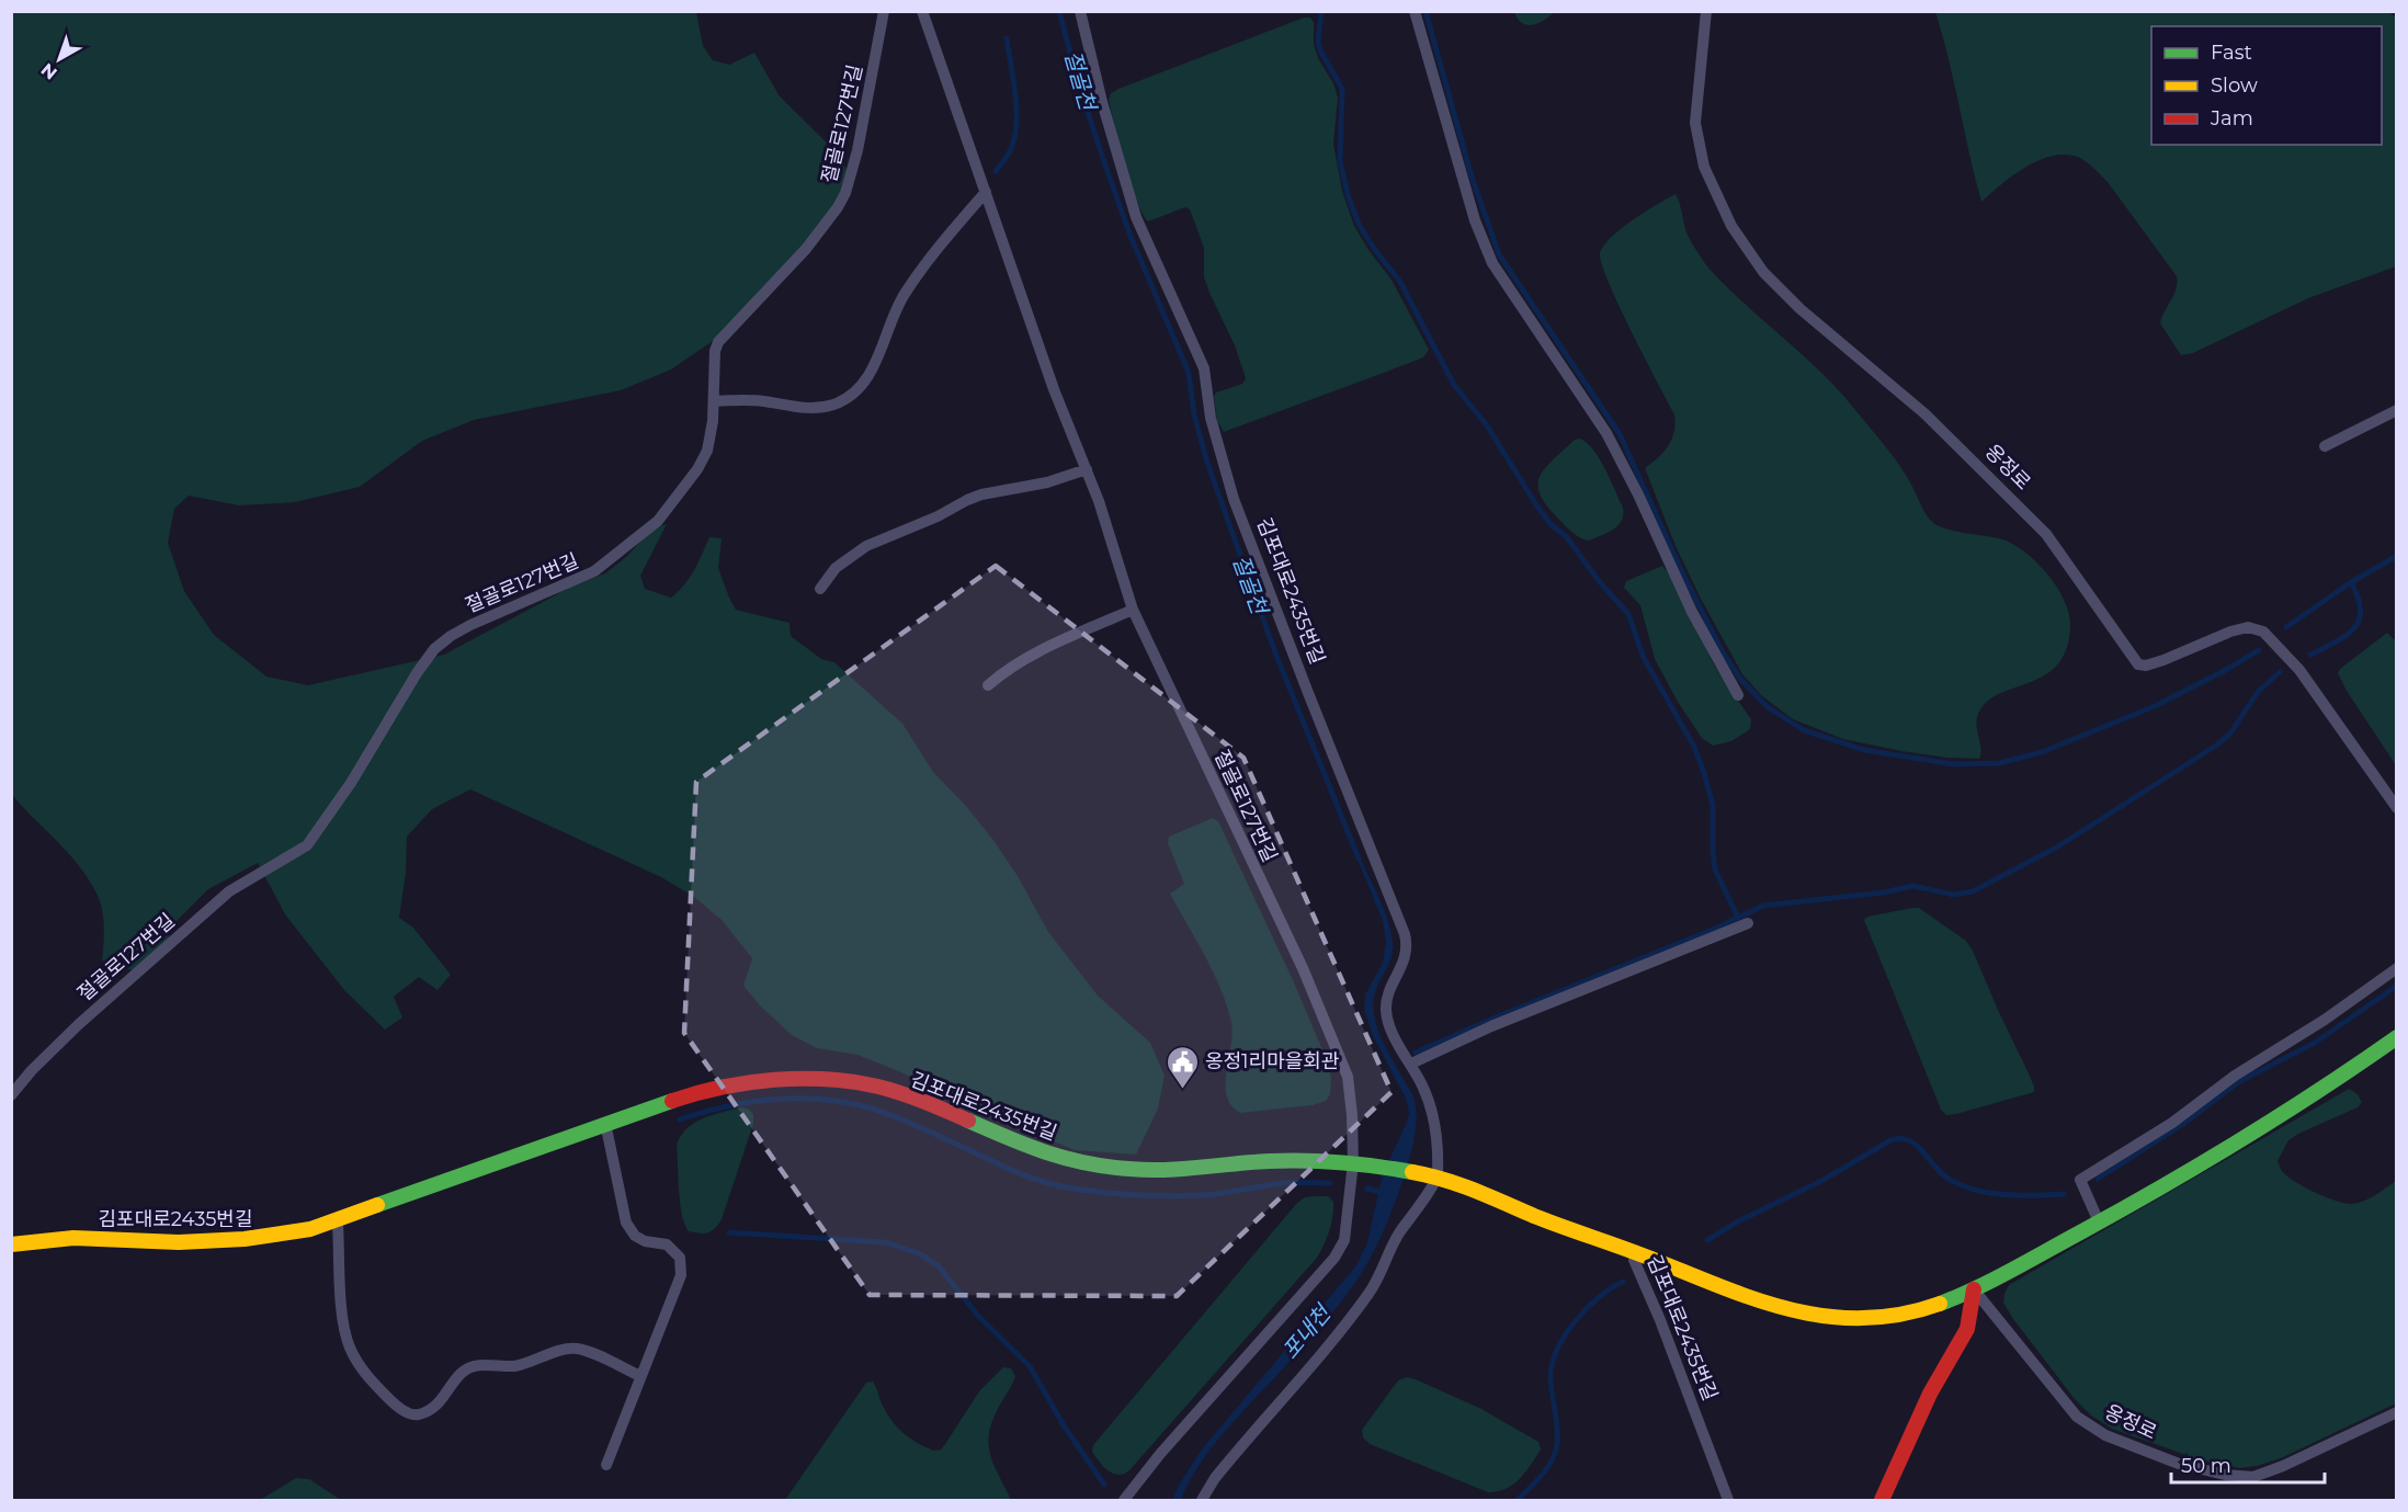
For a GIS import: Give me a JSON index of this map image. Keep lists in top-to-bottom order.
{
  "streets": {
    "street": ["김포대로2435번길"],
    "lane": ["절골로127번길", "옹정로"]
  },
  "crossings": [
    ["절골로127번길", "김포대로2435번길"]
  ],
  "water": ["절골천", "포내천"],
  "places": {
    "public building": ["옹정1리마을회관"]
  },
  "legend": ["Fast", "Slow", "Jam"],
  "scale_bar": "50 m",
  "north": "bottom left"
}
